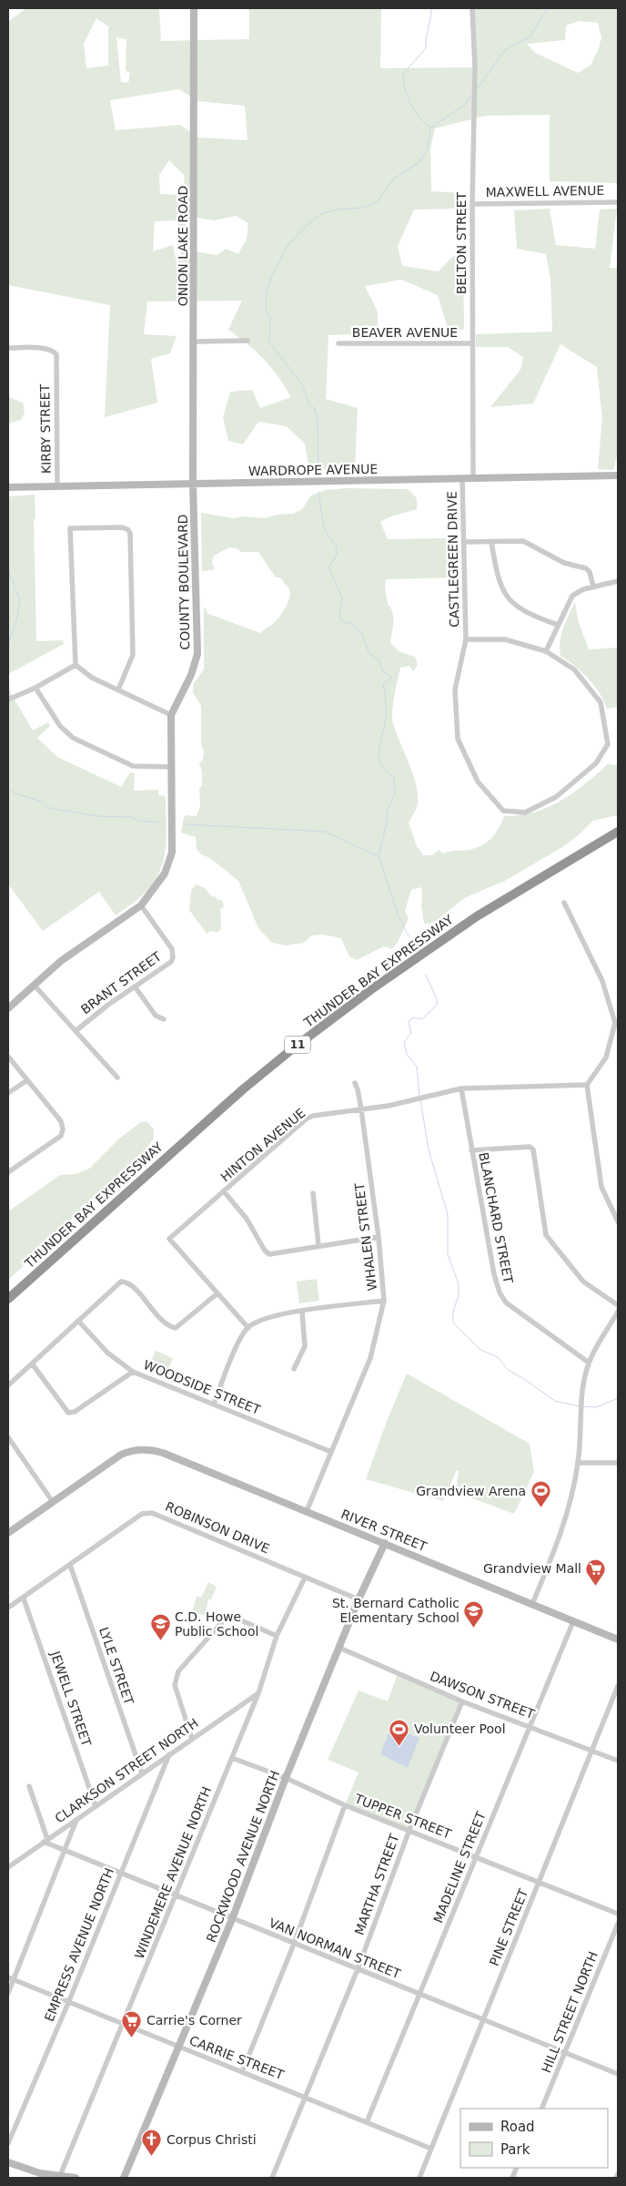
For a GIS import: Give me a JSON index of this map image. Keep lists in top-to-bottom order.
{
  "streets": {
    "highway": ["THUNDER BAY EXPRESSWAY", "11"],
    "street": [
      "MAXWELL AVENUE",
      "BELTON STREET",
      "ONION LAKE ROAD",
      "BEAVER AVENUE",
      "KIRBY STREET",
      "WARDROPE AVENUE",
      "CASTLEGREEN DRIVE",
      "COUNTY BOULEVARD",
      "BRANT STREET",
      "HINTON AVENUE",
      "BLANCHARD STREET",
      "WHALEN STREET",
      "WOODSIDE STREET",
      "ROBINSON DRIVE",
      "RIVER STREET",
      "LYLE STREET",
      "DAWSON STREET",
      "JEWELL STREET",
      "CLARKSON STREET NORTH",
      "TUPPER STREET",
      "ROCKWOOD AVENUE NORTH",
      "MADELINE STREET",
      "WINDEMERE AVENUE NORTH",
      "MARTHA STREET",
      "PINE STREET",
      "EMPRESS AVENUE NORTH",
      "VAN NORMAN STREET",
      "HILL STREET NORTH",
      "CARRIE STREET"
    ]
  },
  "crossings": [
    ["MAXWELL AVENUE", "BELTON STREET"],
    ["BELTON STREET", "BEAVER AVENUE"],
    ["BELTON STREET", "WARDROPE AVENUE"],
    ["ONION LAKE ROAD", "WARDROPE AVENUE"],
    ["ONION LAKE ROAD", "COUNTY BOULEVARD"],
    ["KIRBY STREET", "WARDROPE AVENUE"],
    ["WARDROPE AVENUE", "CASTLEGREEN DRIVE"],
    ["WARDROPE AVENUE", "COUNTY BOULEVARD"],
    ["COUNTY BOULEVARD", "BRANT STREET"],
    ["HINTON AVENUE", "BLANCHARD STREET"],
    ["HINTON AVENUE", "WHALEN STREET"],
    ["WHALEN STREET", "WOODSIDE STREET"],
    ["WHALEN STREET", "RIVER STREET"],
    ["ROBINSON DRIVE", "LYLE STREET"],
    ["ROBINSON DRIVE", "JEWELL STREET"],
    ["ROBINSON DRIVE", "ROCKWOOD AVENUE NORTH"],
    ["ROBINSON DRIVE", "WINDEMERE AVENUE NORTH"],
    ["RIVER STREET", "ROCKWOOD AVENUE NORTH"],
    ["RIVER STREET", "MADELINE STREET"],
    ["LYLE STREET", "CLARKSON STREET NORTH"],
    ["DAWSON STREET", "ROCKWOOD AVENUE NORTH"],
    ["DAWSON STREET", "MADELINE STREET"],
    ["DAWSON STREET", "MARTHA STREET"],
    ["DAWSON STREET", "PINE STREET"],
    ["JEWELL STREET", "CLARKSON STREET NORTH"],
    ["CLARKSON STREET NORTH", "WINDEMERE AVENUE NORTH"],
    ["CLARKSON STREET NORTH", "EMPRESS AVENUE NORTH"],
    ["CLARKSON STREET NORTH", "VAN NORMAN STREET"],
    ["TUPPER STREET", "ROCKWOOD AVENUE NORTH"],
    ["TUPPER STREET", "MADELINE STREET"],
    ["TUPPER STREET", "WINDEMERE AVENUE NORTH"],
    ["TUPPER STREET", "MARTHA STREET"],
    ["TUPPER STREET", "PINE STREET"],
    ["ROCKWOOD AVENUE NORTH", "VAN NORMAN STREET"],
    ["ROCKWOOD AVENUE NORTH", "CARRIE STREET"],
    ["MADELINE STREET", "VAN NORMAN STREET"],
    ["MADELINE STREET", "CARRIE STREET"],
    ["WINDEMERE AVENUE NORTH", "VAN NORMAN STREET"],
    ["WINDEMERE AVENUE NORTH", "CARRIE STREET"],
    ["MARTHA STREET", "VAN NORMAN STREET"],
    ["MARTHA STREET", "CARRIE STREET"],
    ["PINE STREET", "VAN NORMAN STREET"],
    ["PINE STREET", "CARRIE STREET"],
    ["EMPRESS AVENUE NORTH", "VAN NORMAN STREET"],
    ["EMPRESS AVENUE NORTH", "CARRIE STREET"],
    ["VAN NORMAN STREET", "HILL STREET NORTH"]
  ],
  "places": {
    "sports": ["Grandview Arena", "Volunteer Pool"],
    "supermarket": ["Grandview Mall", "Carrie's Corner"],
    "school or university": ["St. Bernard Catholic Elementary School", "C.D. Howe Public School"],
    "church": ["Corpus Christi"]
  },
  "legend": ["Road", "Park"]
}
